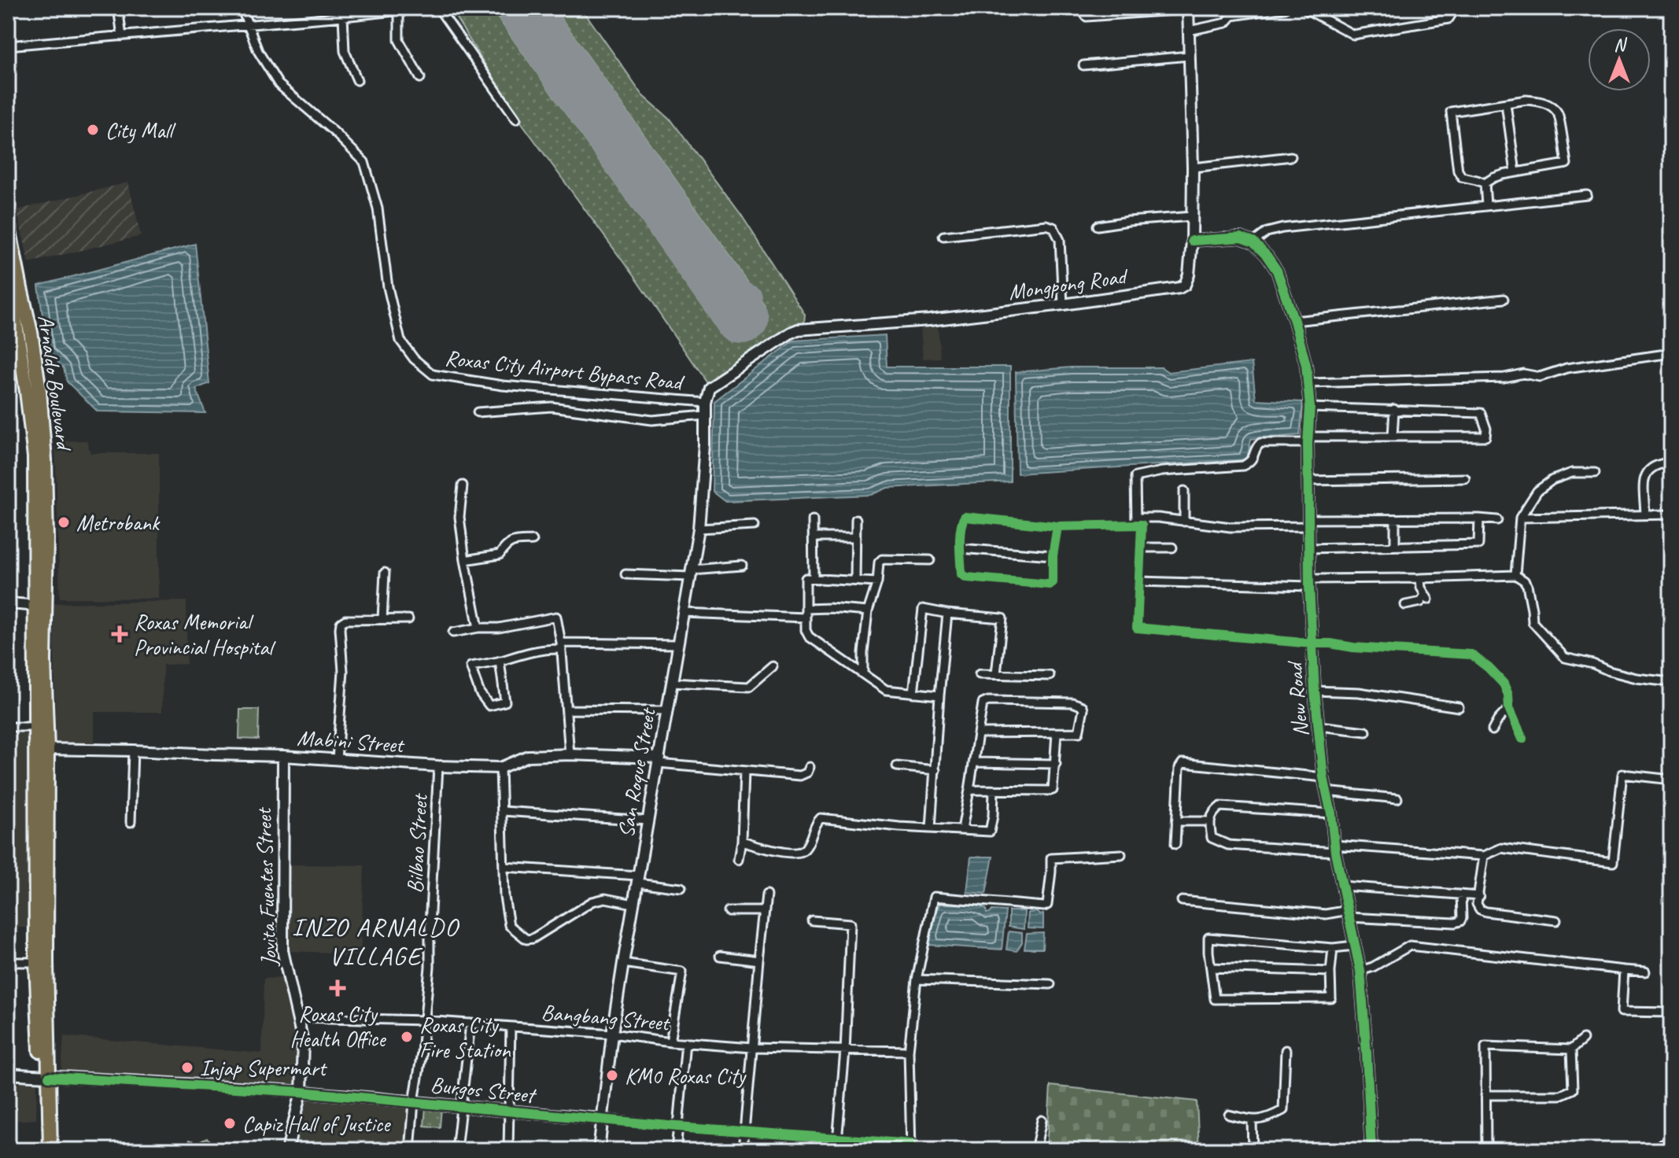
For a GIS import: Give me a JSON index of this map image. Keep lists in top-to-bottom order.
{
  "streets": {
    "highway": ["Arnaldo Boulevard"],
    "main road": [
      "Mongpong Road",
      "New Road",
      "Mabini Street",
      "San Roque Street",
      "Jovita Fuentes Street",
      "Burgos Street"
    ],
    "street": ["Roxas City Airport Bypass Road", "Bilbao Street", "Bangbang Street"]
  },
  "crossings": [
    ["Mongpong Road", "Roxas City Airport Bypass Road"],
    ["Mongpong Road", "San Roque Street"],
    ["Roxas City Airport Bypass Road", "San Roque Street"],
    ["Arnaldo Boulevard", "Mabini Street"],
    ["Arnaldo Boulevard", "Burgos Street"],
    ["Mabini Street", "San Roque Street"],
    ["Mabini Street", "Bilbao Street"],
    ["Mabini Street", "Jovita Fuentes Street"],
    ["San Roque Street", "Bangbang Street"],
    ["San Roque Street", "Burgos Street"],
    ["Bilbao Street", "Bangbang Street"],
    ["Bilbao Street", "Burgos Street"],
    ["Jovita Fuentes Street", "Bangbang Street"],
    ["Jovita Fuentes Street", "Burgos Street"]
  ],
  "districts": ["INZO ARNALDO VILLAGE"],
  "places": {
    "other": [
      "City Mall",
      "Metrobank",
      "Roxas City Fire Station",
      "Injap Supermart",
      "KM0 Roxas City",
      "Capiz Hall of Justice"
    ],
    "health": ["Roxas Memorial Provincial Hospital", "Roxas City Health Office"]
  },
  "north": "top"
}
